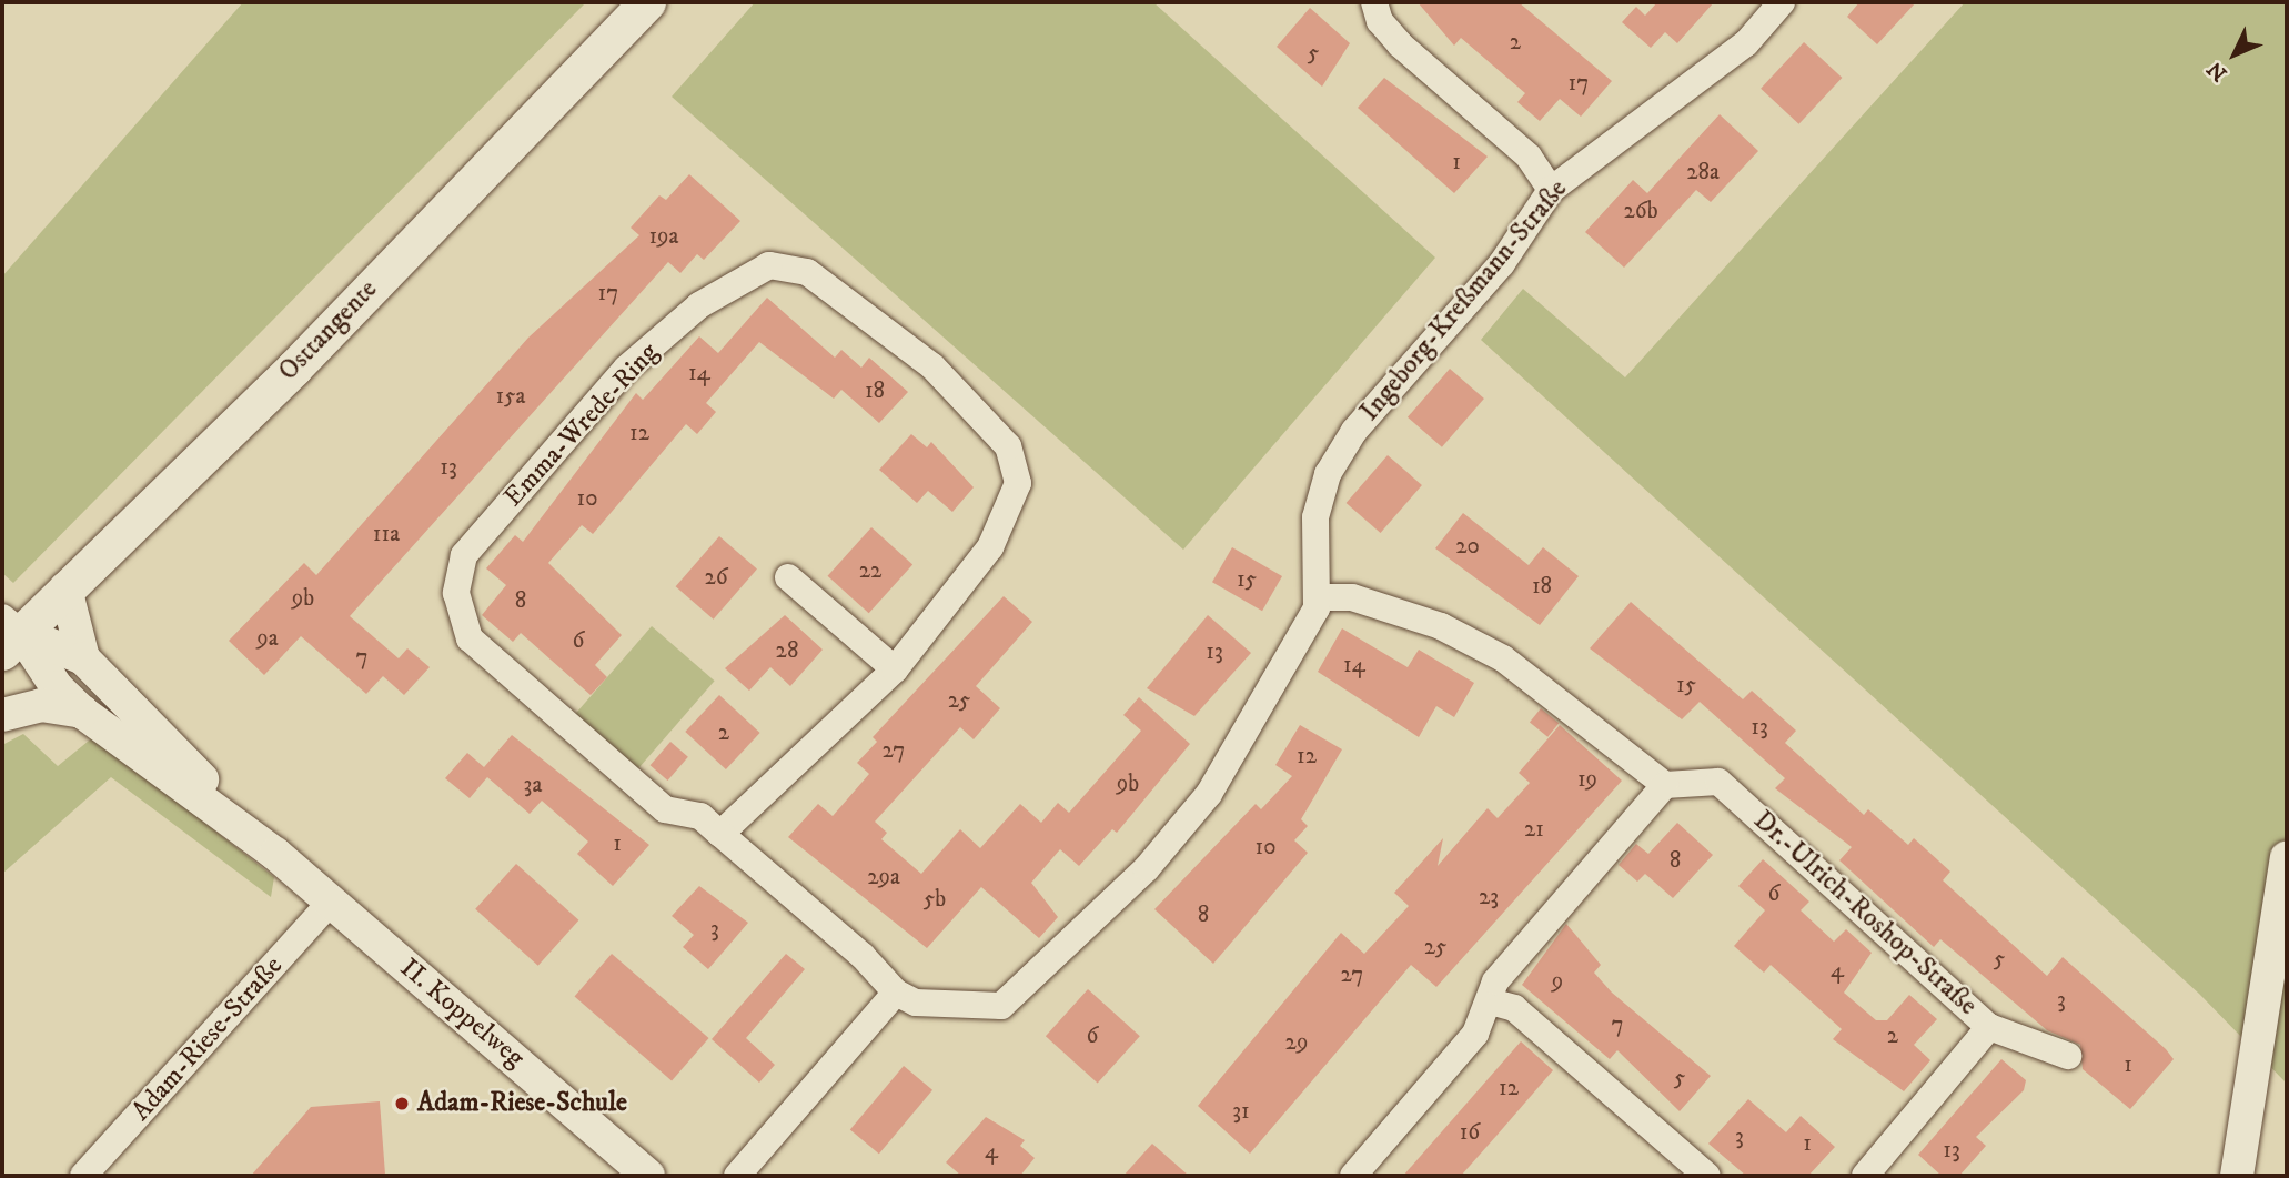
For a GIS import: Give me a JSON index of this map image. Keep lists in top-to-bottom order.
{
  "streets": {
    "main road": ["Osttangente"],
    "street": [
      "Ingeborg-Kreßmann-Straße",
      "Emma-Wrede-Ring",
      "Dr.-Ulrich-Roshop-Straße",
      "II. Koppelweg",
      "Adam-Riese-Straße"
    ]
  },
  "crossings": [
    ["Osttangente", "II. Koppelweg"],
    ["II. Koppelweg", "Adam-Riese-Straße"]
  ],
  "places": ["Adam-Riese-Schule"],
  "house_numbers": [
    "2",
    "5",
    "17",
    "1",
    "28a",
    "26b",
    "19a",
    "17",
    "14",
    "18",
    "15a",
    "12",
    "13",
    "10",
    "11a",
    "20",
    "22",
    "26",
    "15",
    "18",
    "9b",
    "8",
    "9a",
    "6",
    "28",
    "13",
    "7",
    "14",
    "15",
    "25",
    "13",
    "2",
    "27",
    "12",
    "19",
    "9b",
    "3a",
    "21",
    "1",
    "10",
    "8",
    "29a",
    "6",
    "23",
    "5b",
    "8",
    "3",
    "25",
    "5",
    "4",
    "27",
    "9",
    "3",
    "7",
    "6",
    "2",
    "29",
    "1",
    "5",
    "12",
    "31",
    "16",
    "3",
    "1",
    "13",
    "4"
  ],
  "north": "bottom left"
}
